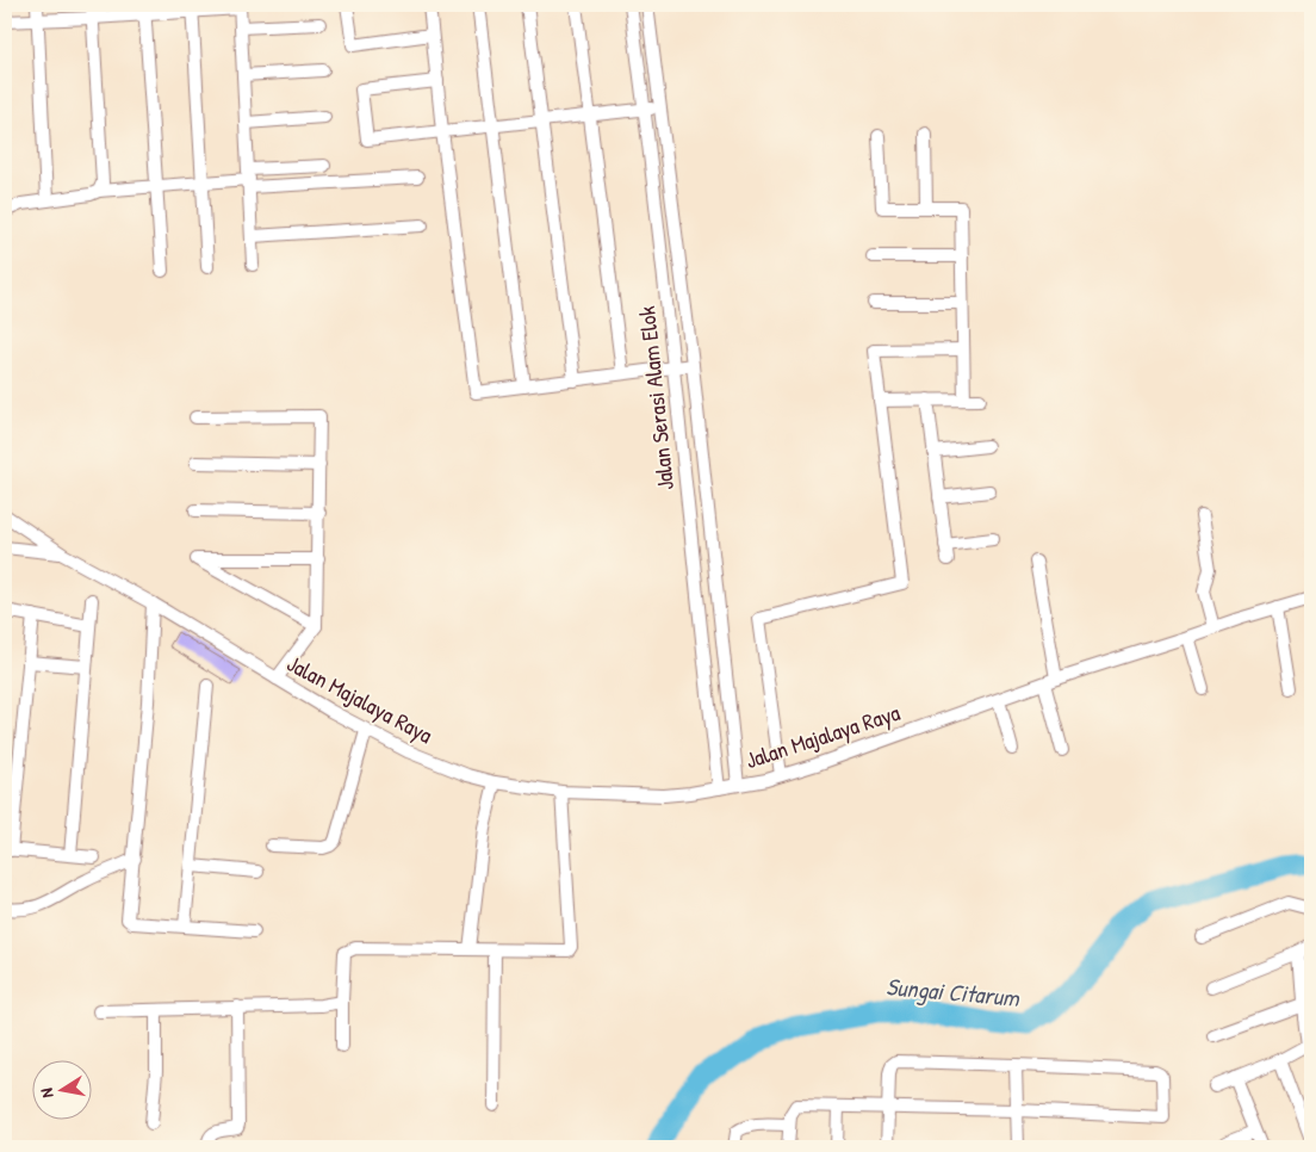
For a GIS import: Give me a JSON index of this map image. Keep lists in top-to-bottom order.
{
  "streets": {
    "street": ["Jalan Serasi Alam Elok", "Jalan Majalaya Raya"]
  },
  "crossings": [
    ["Jalan Serasi Alam Elok", "Jalan Majalaya Raya"]
  ],
  "water": ["Sungai Citarum"],
  "north": "left"
}
